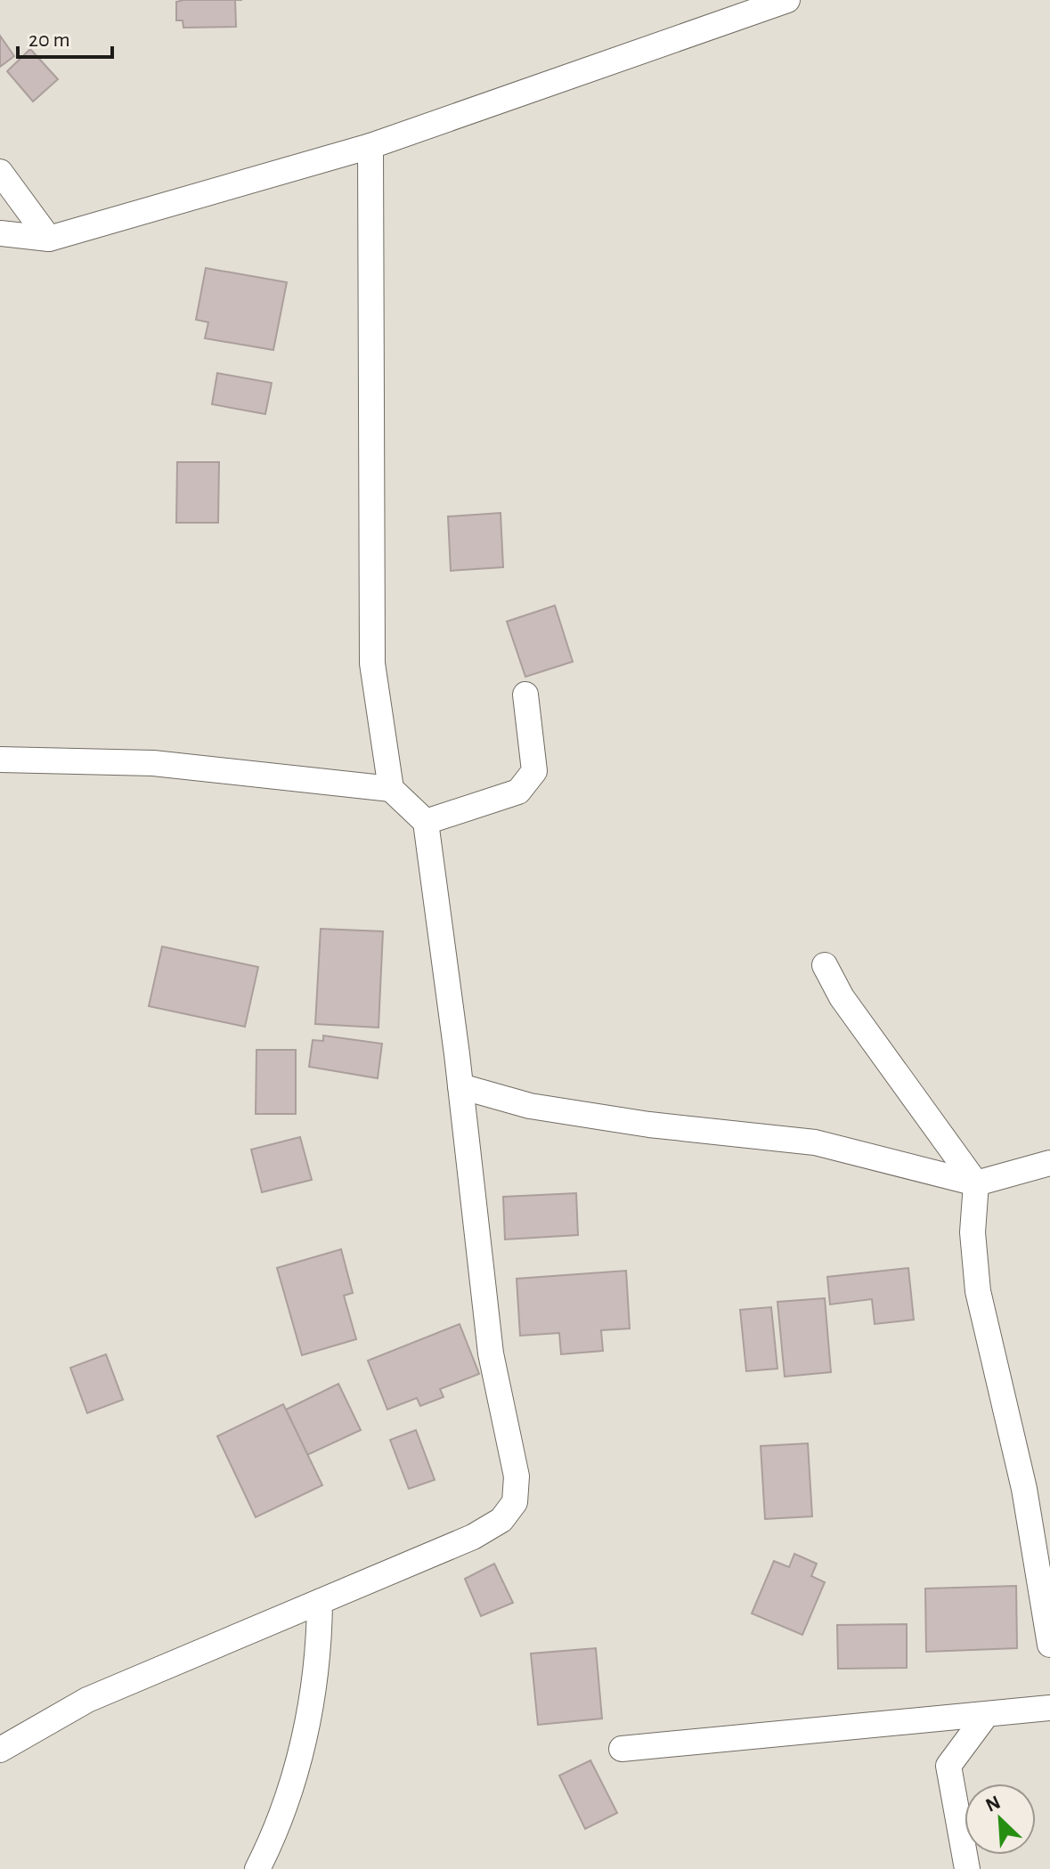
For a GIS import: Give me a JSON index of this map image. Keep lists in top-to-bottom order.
{
  "scale_bar": "20 m",
  "north": "top left"
}
